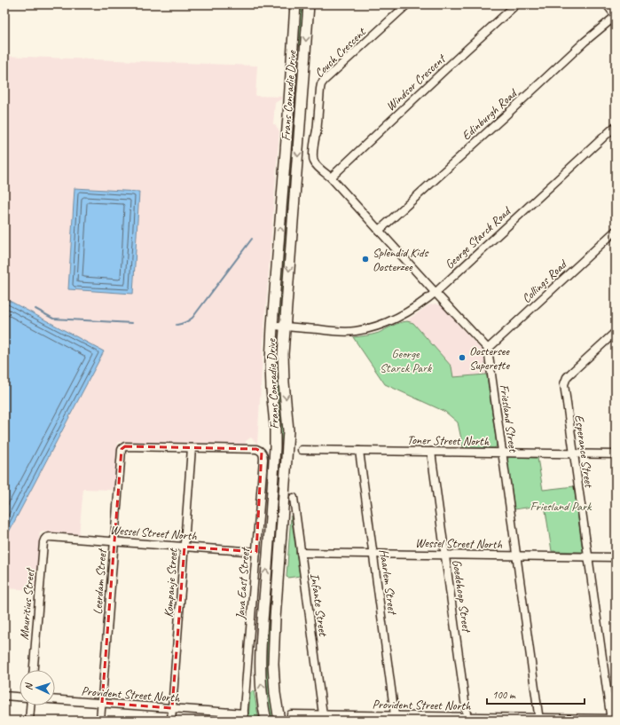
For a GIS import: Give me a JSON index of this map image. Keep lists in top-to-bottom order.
{
  "streets": {
    "main road": ["Frans Conradie Drive"],
    "street": [
      "Couch Crescent",
      "Windsor Crescent",
      "Edinburgh Road",
      "George Starck Road",
      "Collings Road",
      "Friesland Street",
      "Toner Street North",
      "Esperance Street",
      "Wessel Street North",
      "Haarlem Street",
      "Leerdam Street",
      "Kompanje Street",
      "Java East Street",
      "Goedehoop Street",
      "Mauritius Street",
      "Infante Street",
      "Provident Street North"
    ]
  },
  "crossings": [
    ["Couch Crescent", "Windsor Crescent"],
    ["Frans Conradie Drive", "George Starck Road"],
    ["Collings Road", "Friesland Street"],
    ["Friesland Street", "Toner Street North"],
    ["Friesland Street", "Wessel Street North"],
    ["Friesland Street", "Provident Street North"],
    ["Toner Street North", "Esperance Street"],
    ["Toner Street North", "Haarlem Street"],
    ["Toner Street North", "Goedehoop Street"],
    ["Esperance Street", "Wessel Street North"],
    ["Esperance Street", "Provident Street North"],
    ["Wessel Street North", "Haarlem Street"],
    ["Wessel Street North", "Leerdam Street"],
    ["Wessel Street North", "Kompanje Street"],
    ["Wessel Street North", "Java East Street"],
    ["Wessel Street North", "Goedehoop Street"],
    ["Wessel Street North", "Mauritius Street"],
    ["Wessel Street North", "Infante Street"],
    ["Haarlem Street", "Provident Street North"],
    ["Leerdam Street", "Kompanje Street"],
    ["Leerdam Street", "Java East Street"],
    ["Leerdam Street", "Provident Street North"],
    ["Kompanje Street", "Java East Street"],
    ["Kompanje Street", "Provident Street North"],
    ["Java East Street", "Provident Street North"],
    ["Goedehoop Street", "Provident Street North"],
    ["Infante Street", "Provident Street North"]
  ],
  "parks": ["George Starck Park", "Friesland Park"],
  "places": ["Splendid Kids Oosterzee", "Oostersee Superette"],
  "scale_bar": "100 m",
  "north": "left"
}
